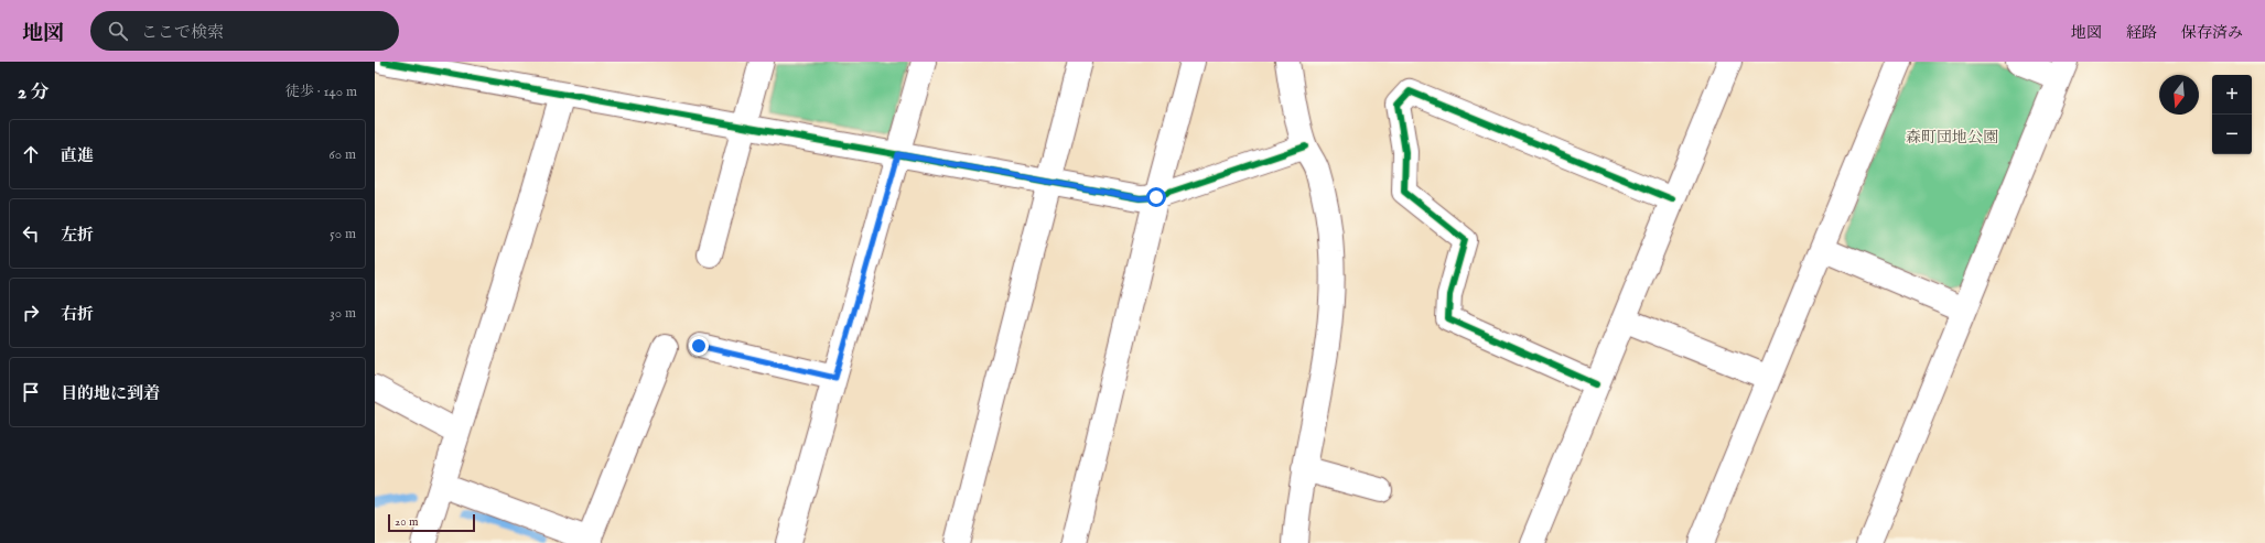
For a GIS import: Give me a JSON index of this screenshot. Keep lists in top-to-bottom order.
{
  "parks": ["森町団地公園"],
  "scale_bar": "20 m",
  "north": "bottom",
  "page": {
    "header": "地図",
    "search": "ここで検索",
    "nav": ["地図", "経路", "保存済み"],
    "heading": ["2 分", "徒歩 · 140 m"],
    "map_buttons": ["+", "−"],
    "list": [
      ["直進", "60 m"],
      ["左折", "50 m"],
      ["右折", "30 m"],
      "目的地に到着"
    ],
    "scale": "20 m"
  }
}
